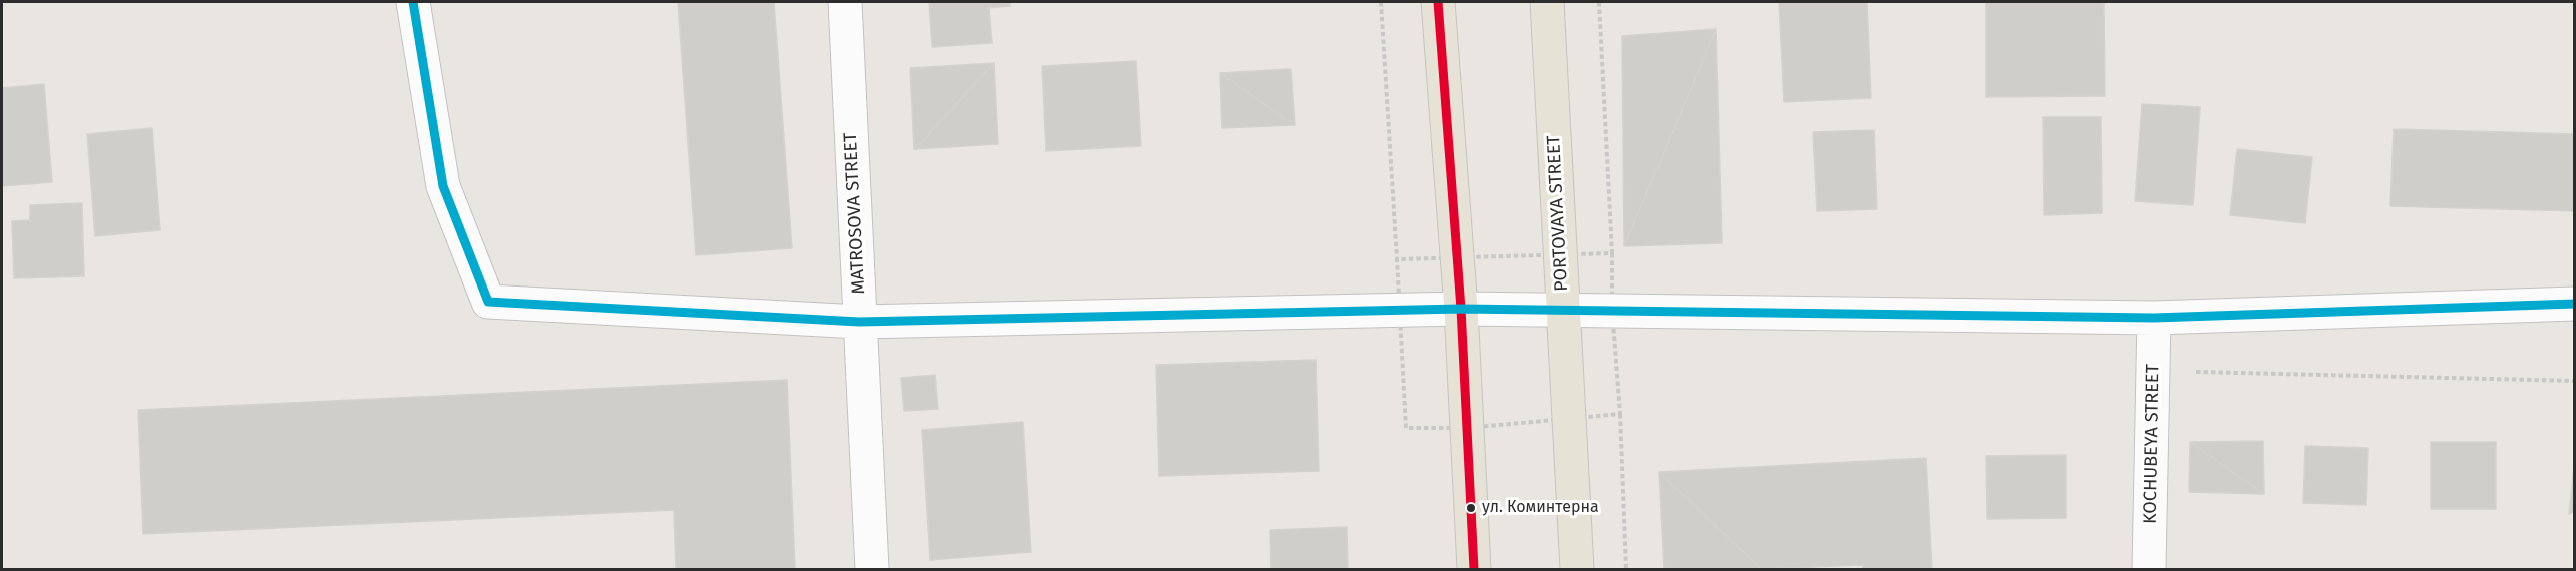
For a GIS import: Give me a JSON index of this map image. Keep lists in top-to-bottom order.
{
  "streets": {
    "main road": ["PORTOVAYA STREET"],
    "street": ["MATROSOVA STREET", "KOCHUBEYA STREET"]
  },
  "places": ["ул. Коминтерна"]
}
